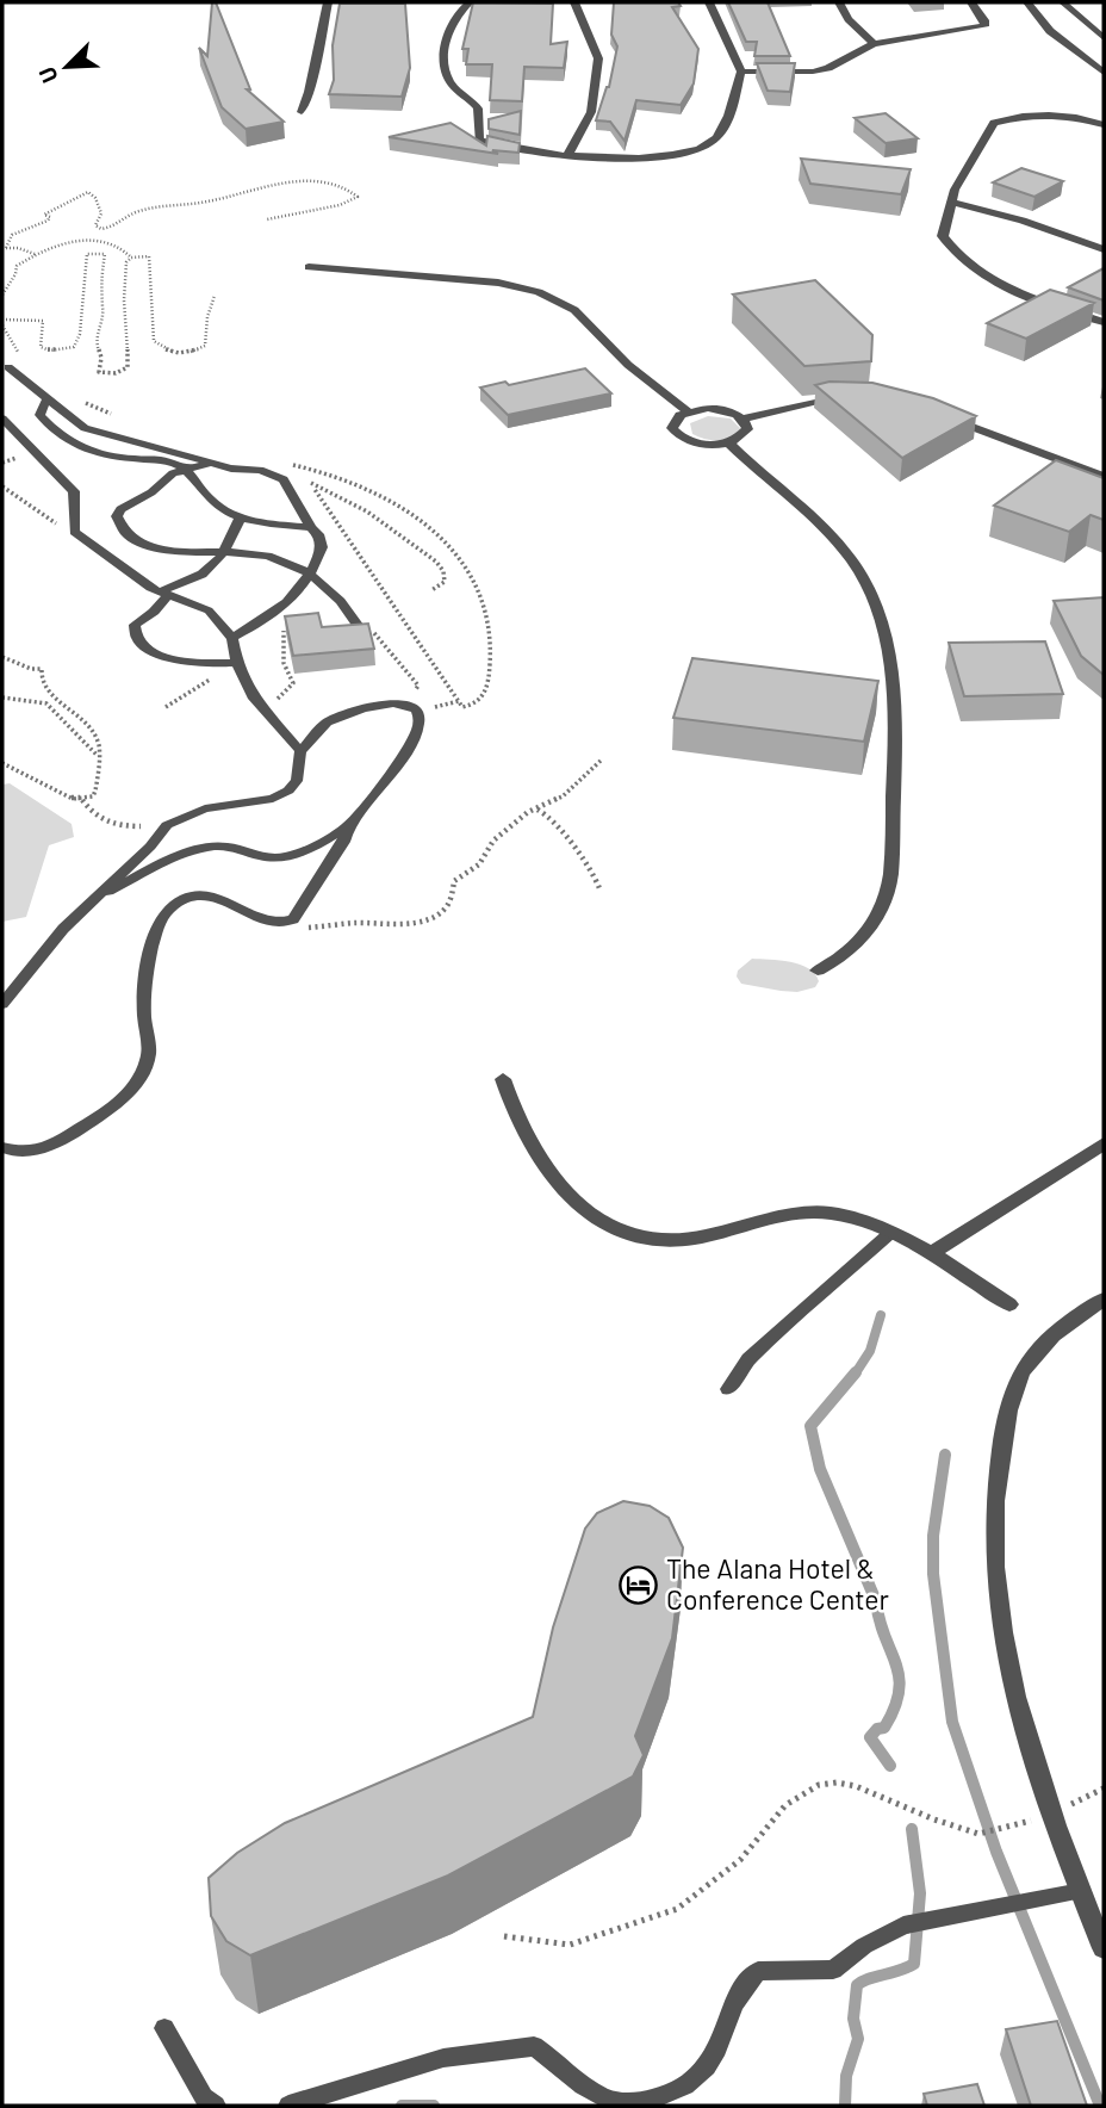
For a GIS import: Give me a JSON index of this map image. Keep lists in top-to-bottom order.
{
  "places": {
    "hotel": ["The Alana Hotel & Conference Center"]
  },
  "north": "bottom left"
}
